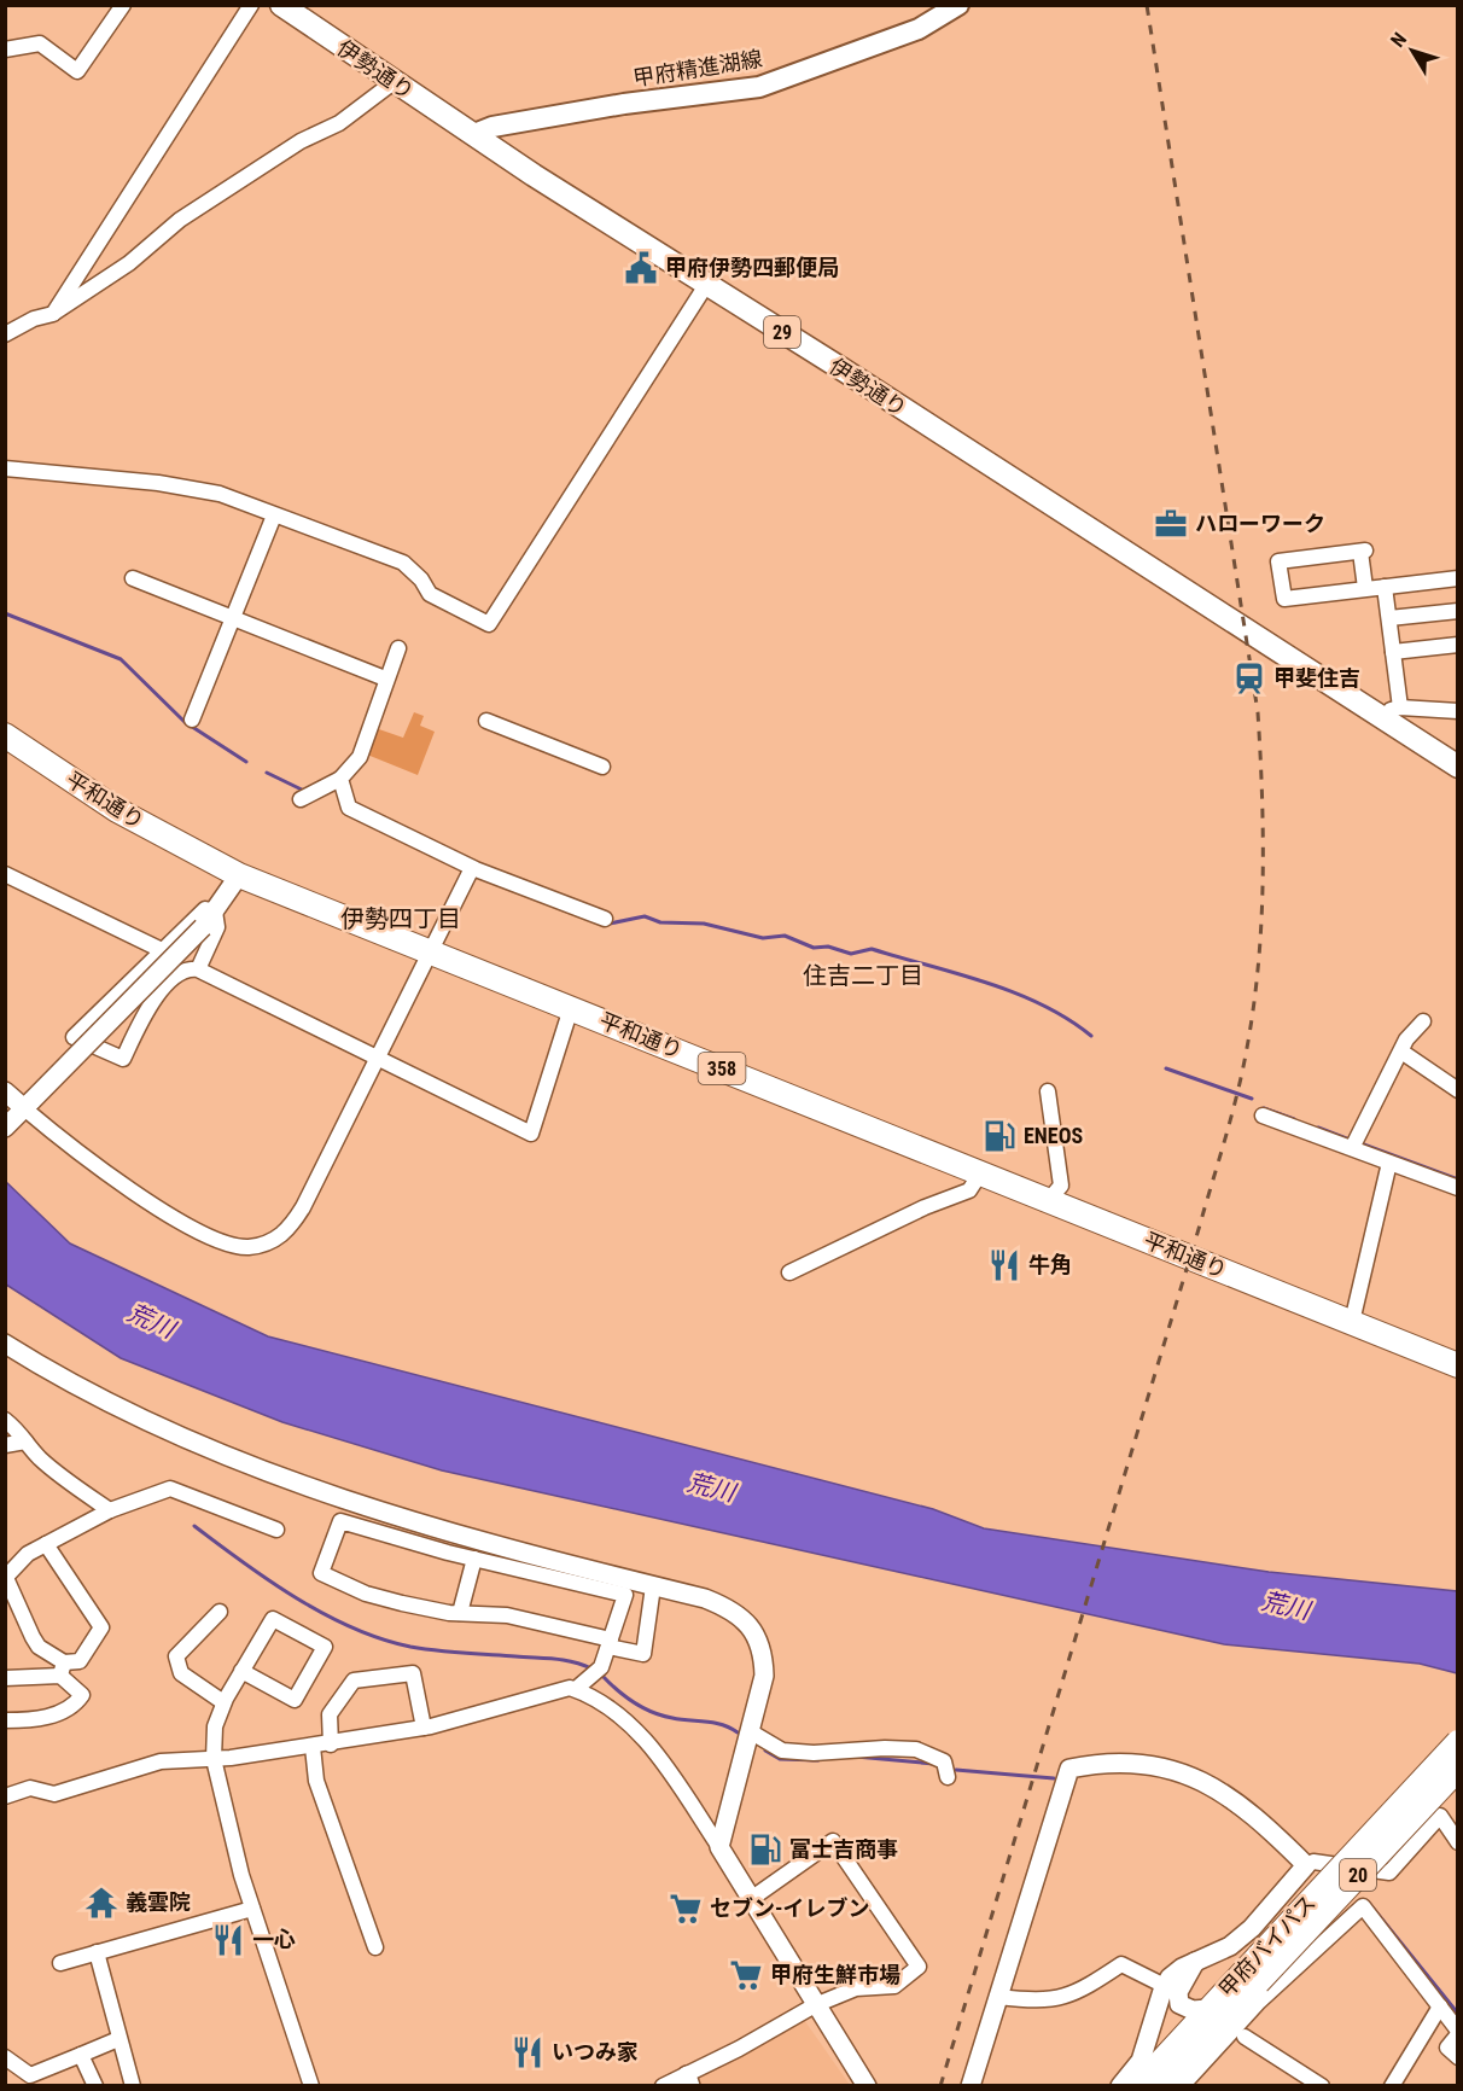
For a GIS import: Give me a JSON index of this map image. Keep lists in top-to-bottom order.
{
  "streets": {
    "highway": [
      "平和通り",
      "358",
      "20",
      "甲府バイパス"
    ],
    "main road": ["甲府精進湖線", "伊勢通り", "29"]
  },
  "crossings": [
    ["甲府精進湖線", "伊勢通り"]
  ],
  "districts": ["伊勢四丁目", "住吉二丁目"],
  "water": ["荒川"],
  "places": {
    "public building": ["甲府伊勢四郵便局"],
    "office": ["ハローワーク"],
    "station": ["甲斐住吉"],
    "fuel station": ["ENEOS", "富士吉商事"],
    "restaurant": ["牛角", "一心", "いつみ家"],
    "temple": ["義雲院"],
    "supermarket": ["セブン-イレブン", "甲府生鮮市場"]
  },
  "north": "top left"
}
